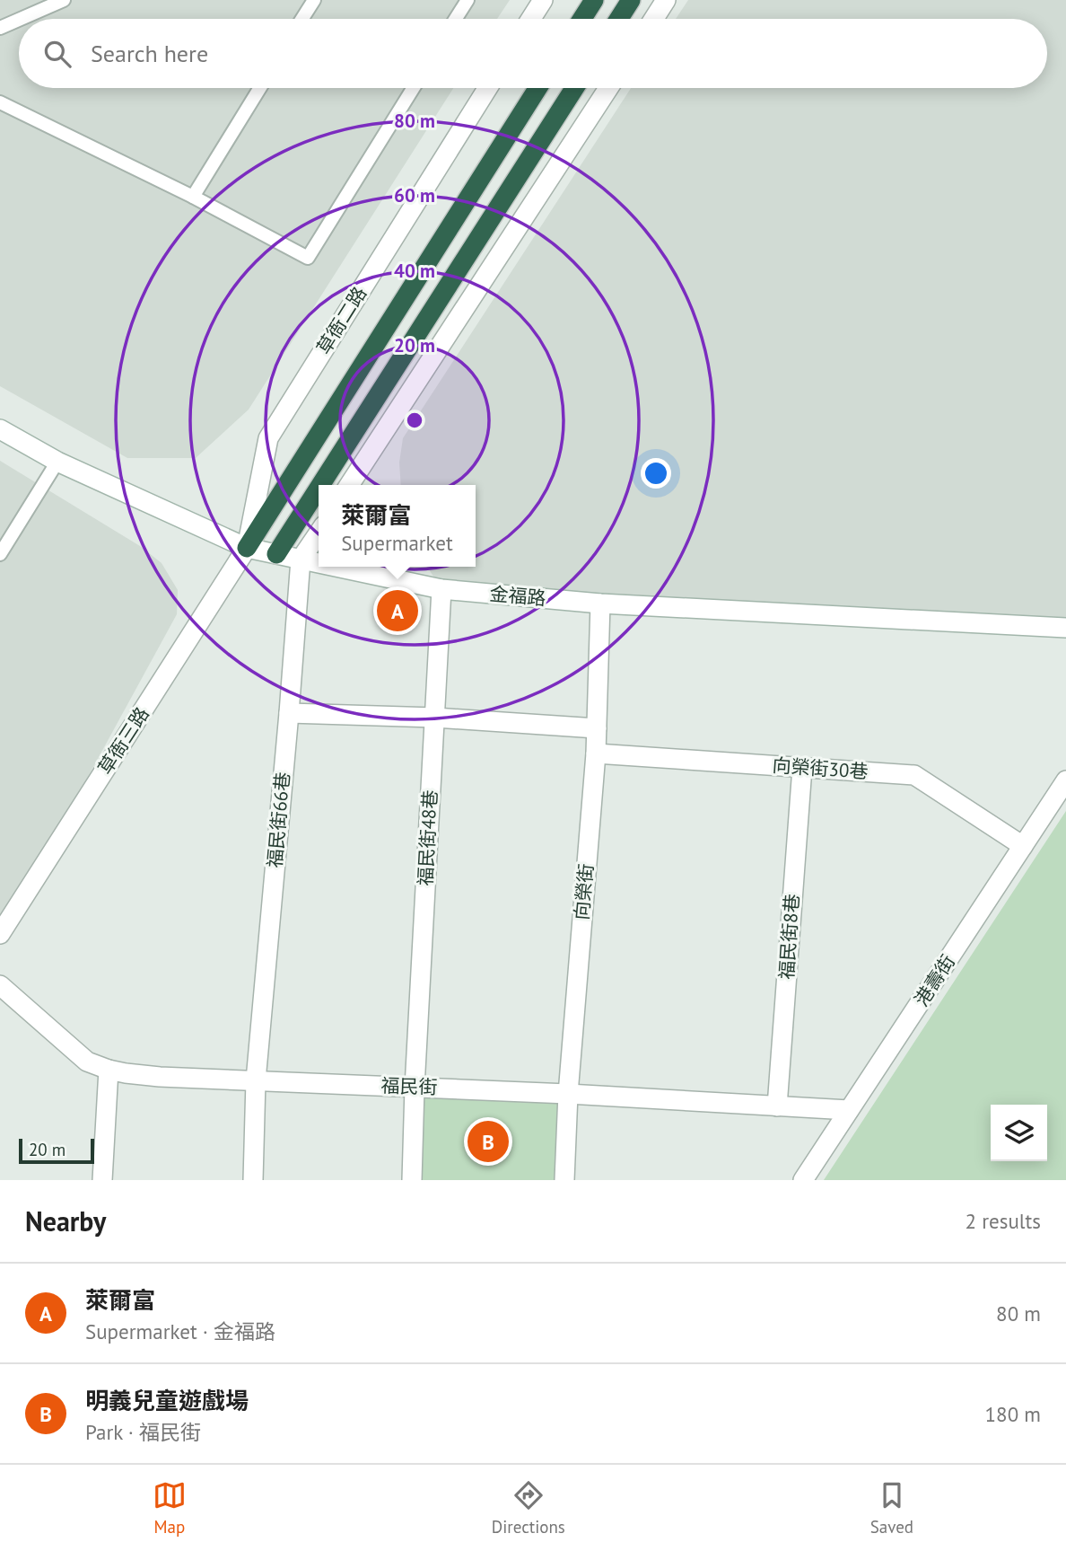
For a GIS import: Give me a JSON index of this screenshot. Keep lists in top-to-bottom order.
{
  "streets": {
    "street": [
      "草衙二路",
      "金福路",
      "草衙三路",
      "向榮街30巷",
      "福民街66巷",
      "福民街48巷",
      "向榮街",
      "福民街8巷",
      "港壽街",
      "福民街"
    ]
  },
  "crossings": [
    ["草衙二路", "金福路"],
    ["草衙二路", "草衙三路"],
    ["金福路", "草衙三路"],
    ["金福路", "福民街66巷"],
    ["金福路", "福民街48巷"],
    ["金福路", "向榮街"],
    ["向榮街30巷", "向榮街"],
    ["向榮街30巷", "福民街8巷"],
    ["向榮街30巷", "港壽街"],
    ["福民街66巷", "福民街"],
    ["福民街48巷", "福民街"],
    ["向榮街", "福民街"],
    ["福民街8巷", "福民街"],
    ["港壽街", "福民街"]
  ],
  "scale_bar": "20 m",
  "page": {
    "search": "Search here",
    "popup": ["萊爾富", "Supermarket"],
    "pins": ["A", "B"],
    "scale": "20 m",
    "heading": ["Nearby", "2 results"],
    "list": [
      {
        "mark": "A",
        "name": "萊爾富",
        "note": "Supermarket · 金福路",
        "value": "80 m"
      },
      {
        "mark": "B",
        "name": "明義兒童遊戲場",
        "note": "Park · 福民街",
        "value": "180 m"
      }
    ],
    "nav": ["Map", "Directions", "Saved"]
  },
  "rings": [
    "80 m",
    "60 m",
    "40 m",
    "20 m"
  ]
}
